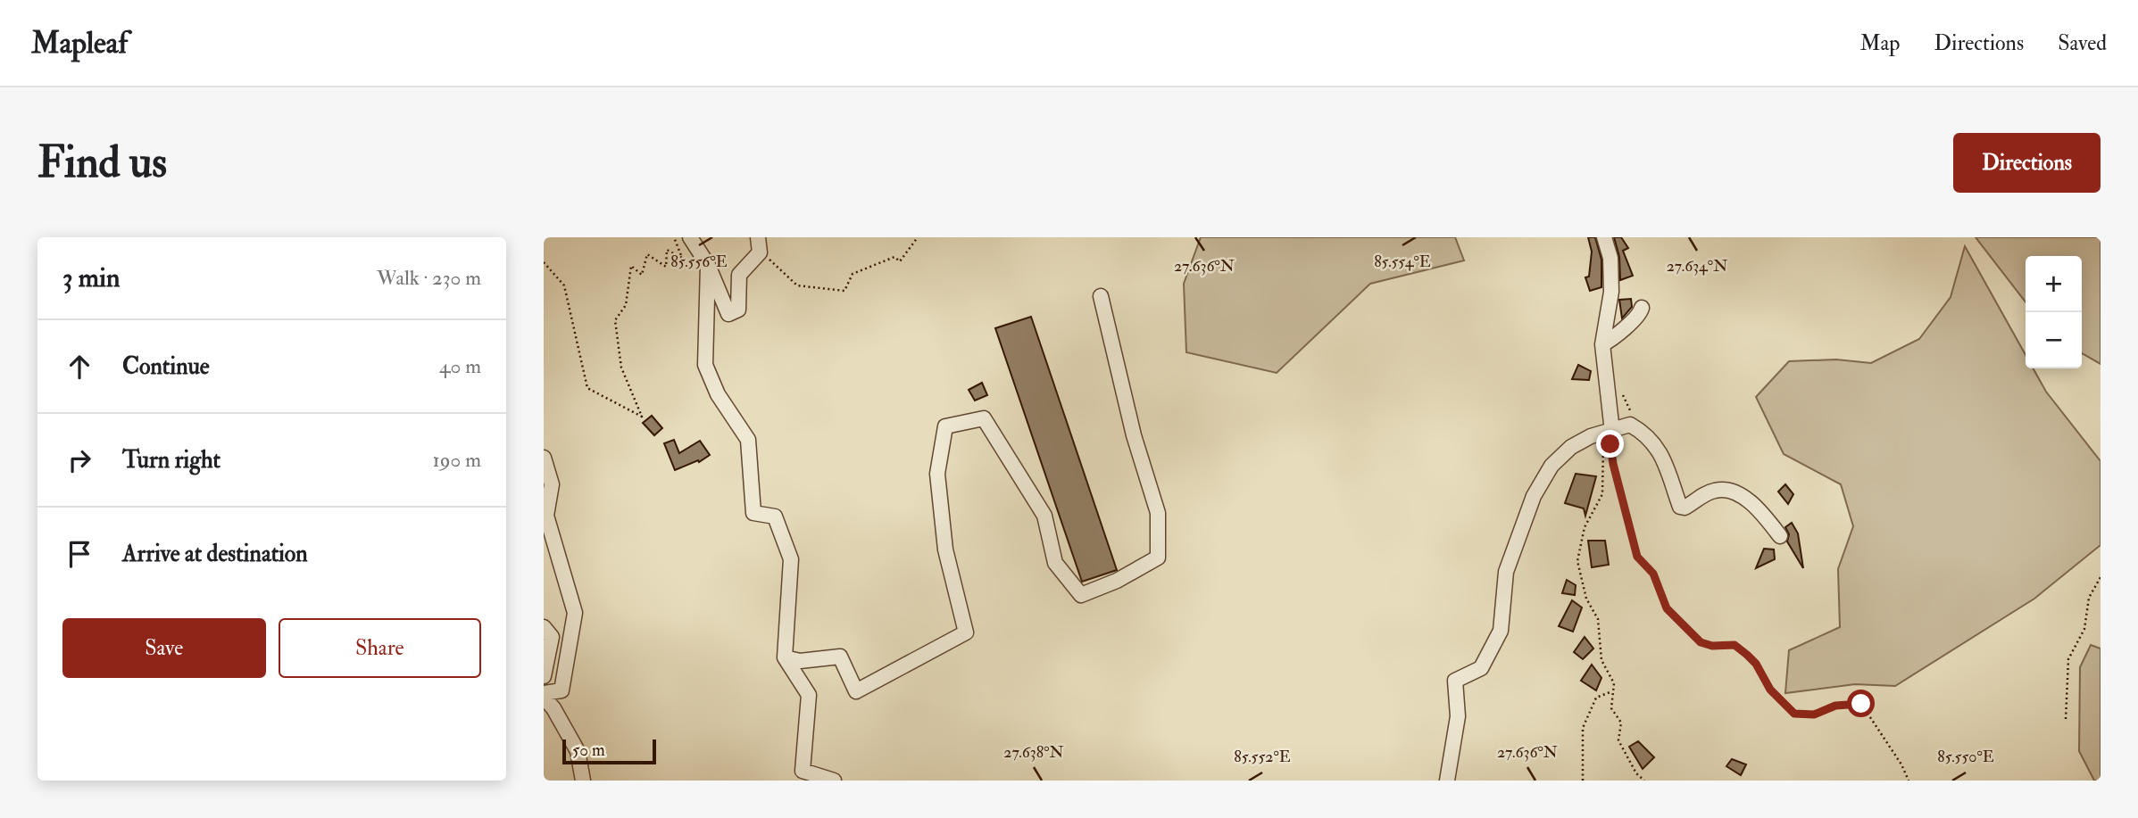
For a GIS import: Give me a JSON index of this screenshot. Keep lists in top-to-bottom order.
{
  "scale_bar": "50 m",
  "page": {
    "header": "Mapleaf",
    "nav": ["Map", "Directions", "Saved"],
    "buttons": [
      "Directions",
      ["Save", "Share"]
    ],
    "title": "Find us",
    "heading": ["3 min", "Walk · 230 m"],
    "map_buttons": ["+", "−"],
    "list": [
      ["Continue", "40 m"],
      ["Turn right", "190 m"],
      "Arrive at destination"
    ],
    "scale": "50 m"
  },
  "coordinates": [
    "85.556°E",
    "85.554°E",
    "27.636°N",
    "27.634°N",
    "27.638°N",
    "85.552°E",
    "85.550°E"
  ]
}
